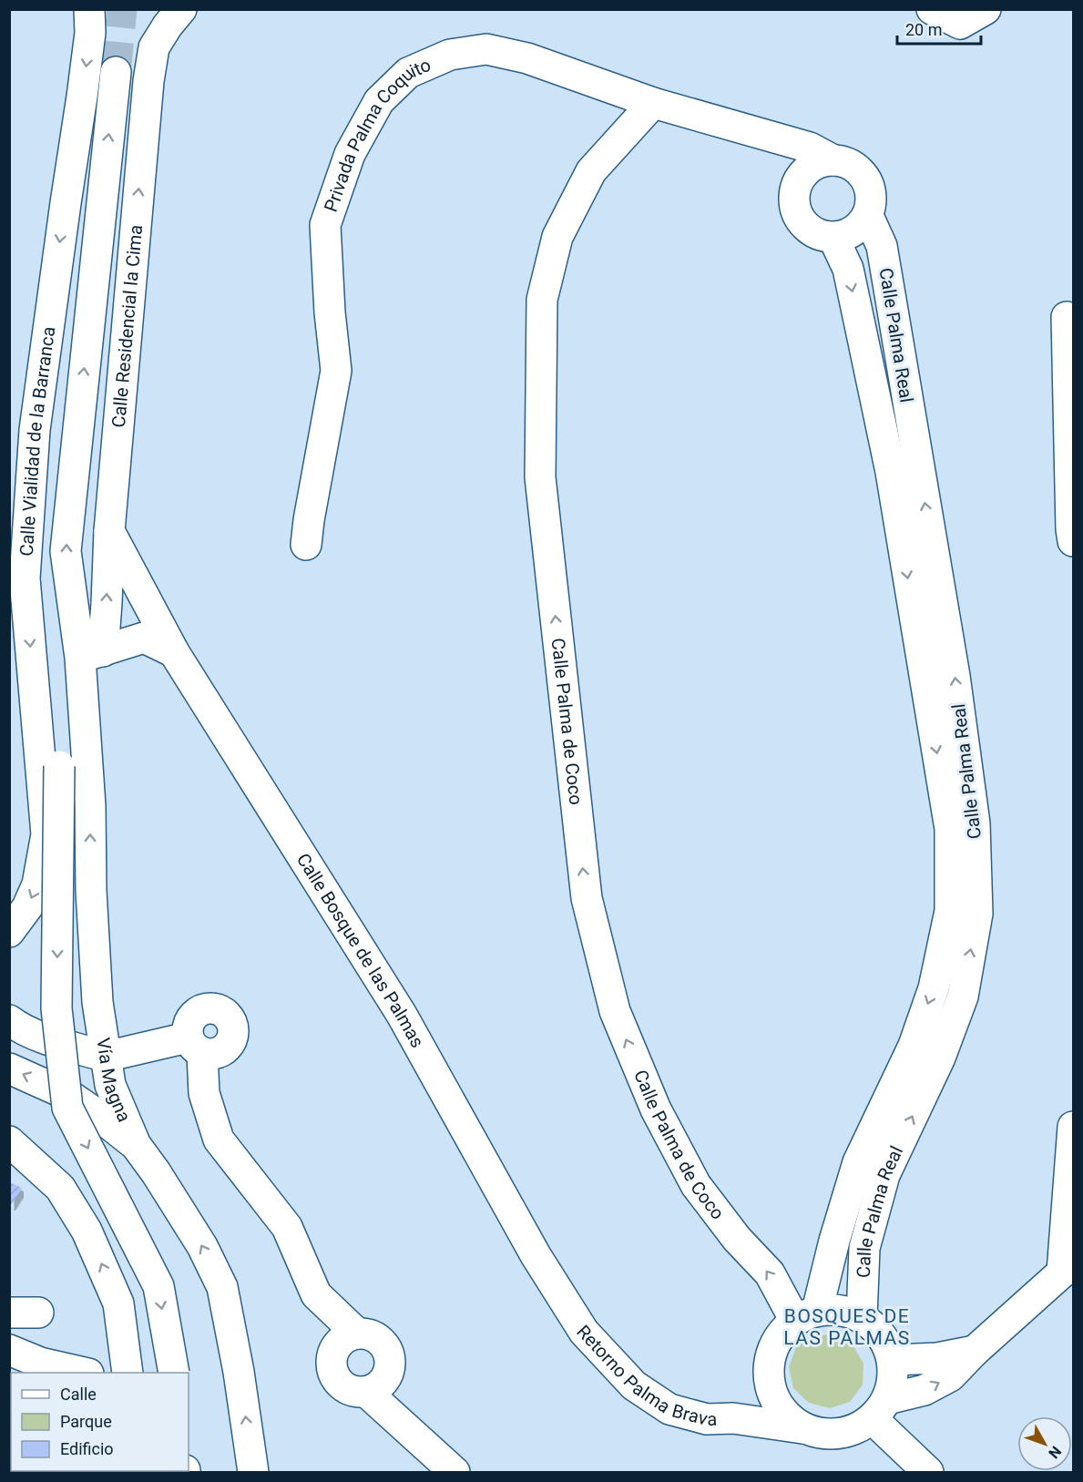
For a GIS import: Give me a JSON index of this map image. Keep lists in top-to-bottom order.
{
  "streets": {
    "street": [
      "Privada Palma Coquito",
      "Calle Residencial la Cima",
      "Calle Palma Real",
      "Calle Vialidad de la Barranca",
      "Calle Palma de Coco",
      "Calle Bosque de las Palmas",
      "Vía Magna",
      "Retorno Palma Brava"
    ]
  },
  "crossings": [
    ["Privada Palma Coquito", "Calle Palma Real"],
    ["Privada Palma Coquito", "Calle Palma de Coco"],
    ["Calle Residencial la Cima", "Calle Bosque de las Palmas"],
    ["Calle Residencial la Cima", "Vía Magna"],
    ["Calle Palma Real", "Calle Palma de Coco"],
    ["Calle Palma Real", "Retorno Palma Brava"],
    ["Calle Palma de Coco", "Retorno Palma Brava"],
    ["Calle Bosque de las Palmas", "Retorno Palma Brava"]
  ],
  "one_way": ["Calle Palma de Coco"],
  "districts": ["BOSQUES DE LAS PALMAS"],
  "legend": ["Calle", "Parque", "Edificio"],
  "scale_bar": "20 m",
  "north": "bottom right"
}
